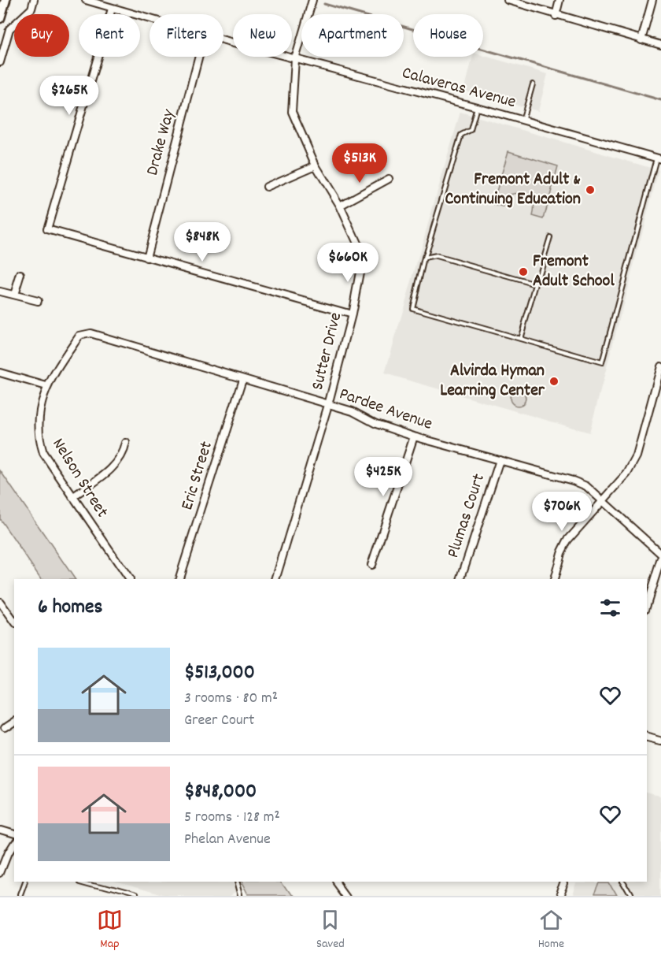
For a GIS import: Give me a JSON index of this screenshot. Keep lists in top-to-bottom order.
{
  "streets": {
    "street": [
      "Calaveras Avenue",
      "Drake Way",
      "Sutter Drive",
      "Pardee Avenue",
      "Eric Street",
      "Nelson Street",
      "Plumas Court"
    ]
  },
  "crossings": [
    ["Calaveras Avenue", "Sutter Drive"],
    ["Sutter Drive", "Pardee Avenue"],
    ["Pardee Avenue", "Eric Street"],
    ["Pardee Avenue", "Nelson Street"],
    ["Pardee Avenue", "Plumas Court"]
  ],
  "places": ["Fremont Adult & Continuing Education", "Fremont Adult School", "Alvirda Hyman Learning Center"],
  "page": {
    "chip": [
      "Buy",
      "Rent",
      "Filters",
      "New",
      "Apartment",
      "House"
    ],
    "price": [
      "$265K",
      "$513K",
      "$848K",
      "$660K",
      "$425K",
      "$706K"
    ],
    "heading": "6 homes",
    "list": [
      {
        "name": "$513,000",
        "note": "3 rooms · 80 m² · Greer Court"
      },
      {
        "name": "$848,000",
        "note": "5 rooms · 128 m² · Phelan Avenue"
      }
    ],
    "tabs": ["Map", "Saved", "Home"]
  }
}
